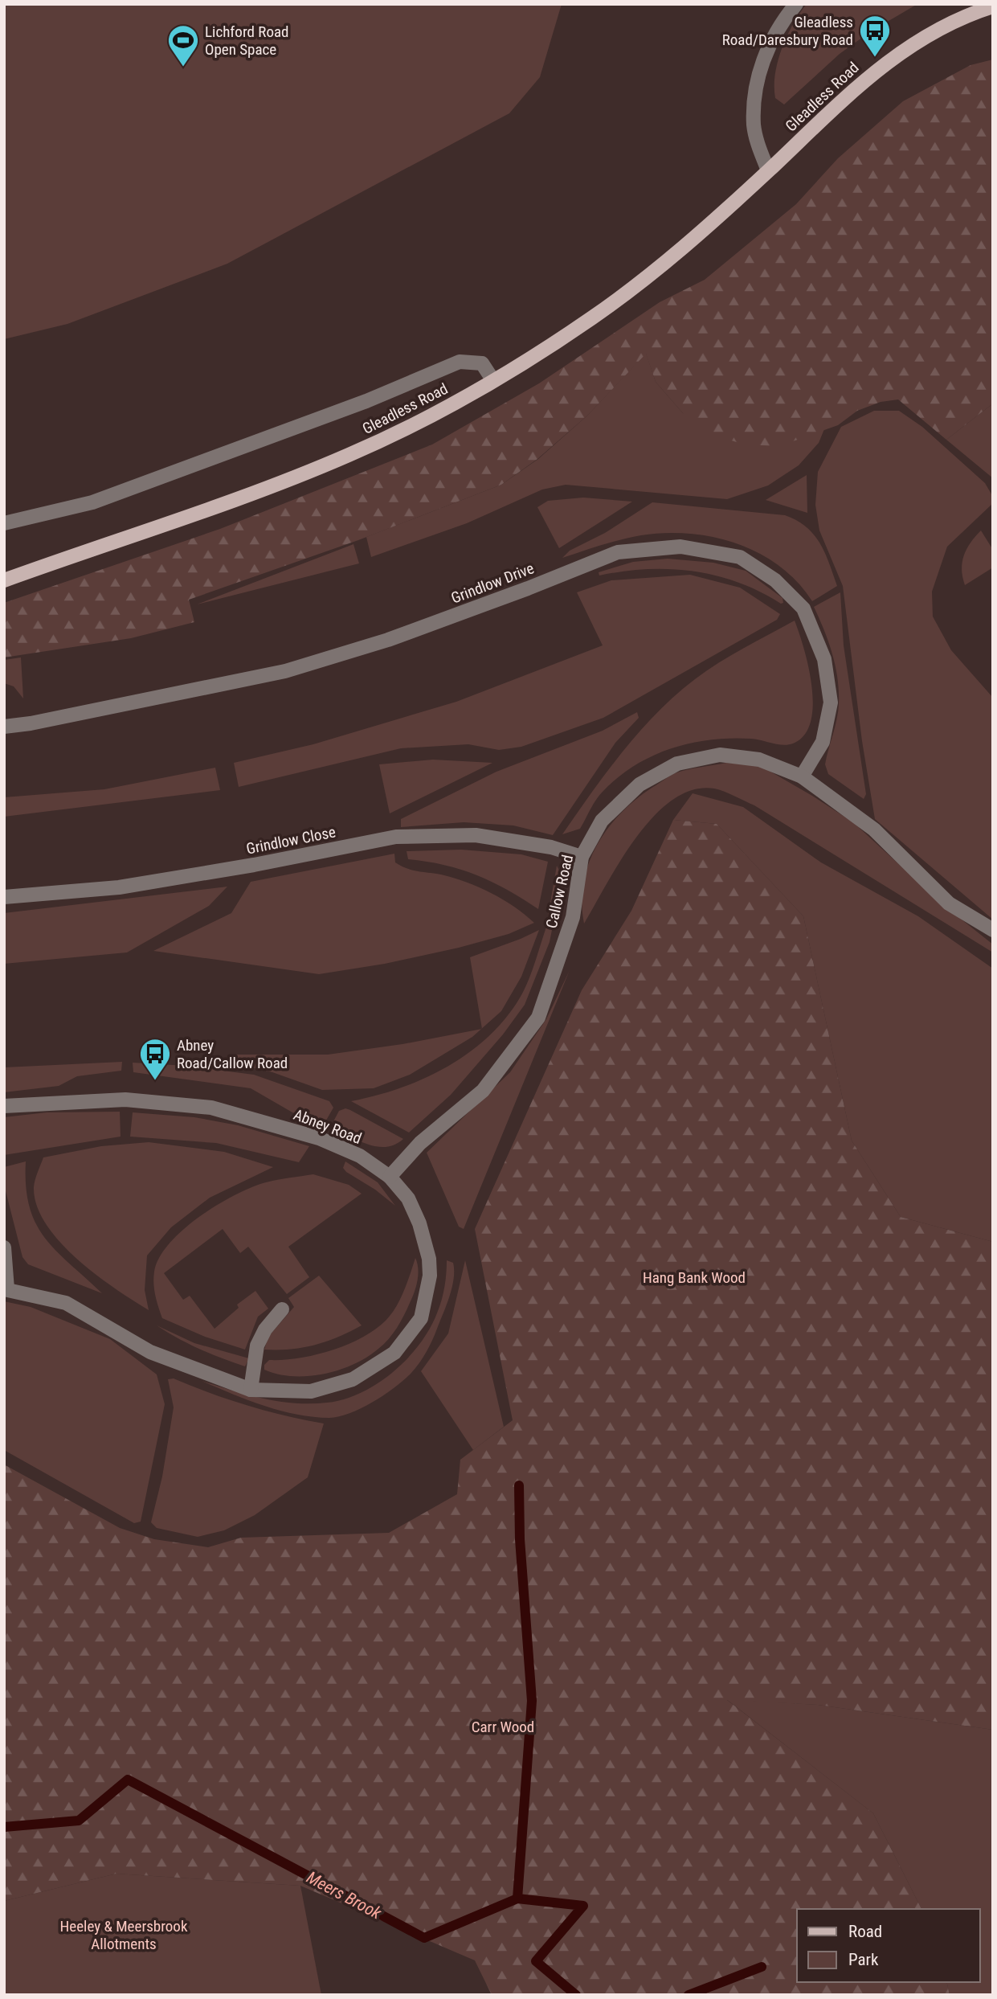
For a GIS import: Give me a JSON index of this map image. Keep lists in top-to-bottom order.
{
  "streets": {
    "main road": ["Gleadless Road"],
    "street": [
      "Grindlow Drive",
      "Grindlow Close",
      "Callow Road",
      "Abney Road"
    ]
  },
  "crossings": [
    ["Grindlow Drive", "Callow Road"],
    ["Grindlow Close", "Callow Road"],
    ["Callow Road", "Abney Road"]
  ],
  "water": ["Meers Brook"],
  "parks": ["Hang Bank Wood", "Carr Wood", "Heeley & Meersbrook Allotments"],
  "places": {
    "bus stop": ["Gleadless Road/Daresbury Road", "Abney Road/Callow Road"],
    "sports": ["Lichford Road Open Space"]
  },
  "legend": ["Road", "Park"]
}
